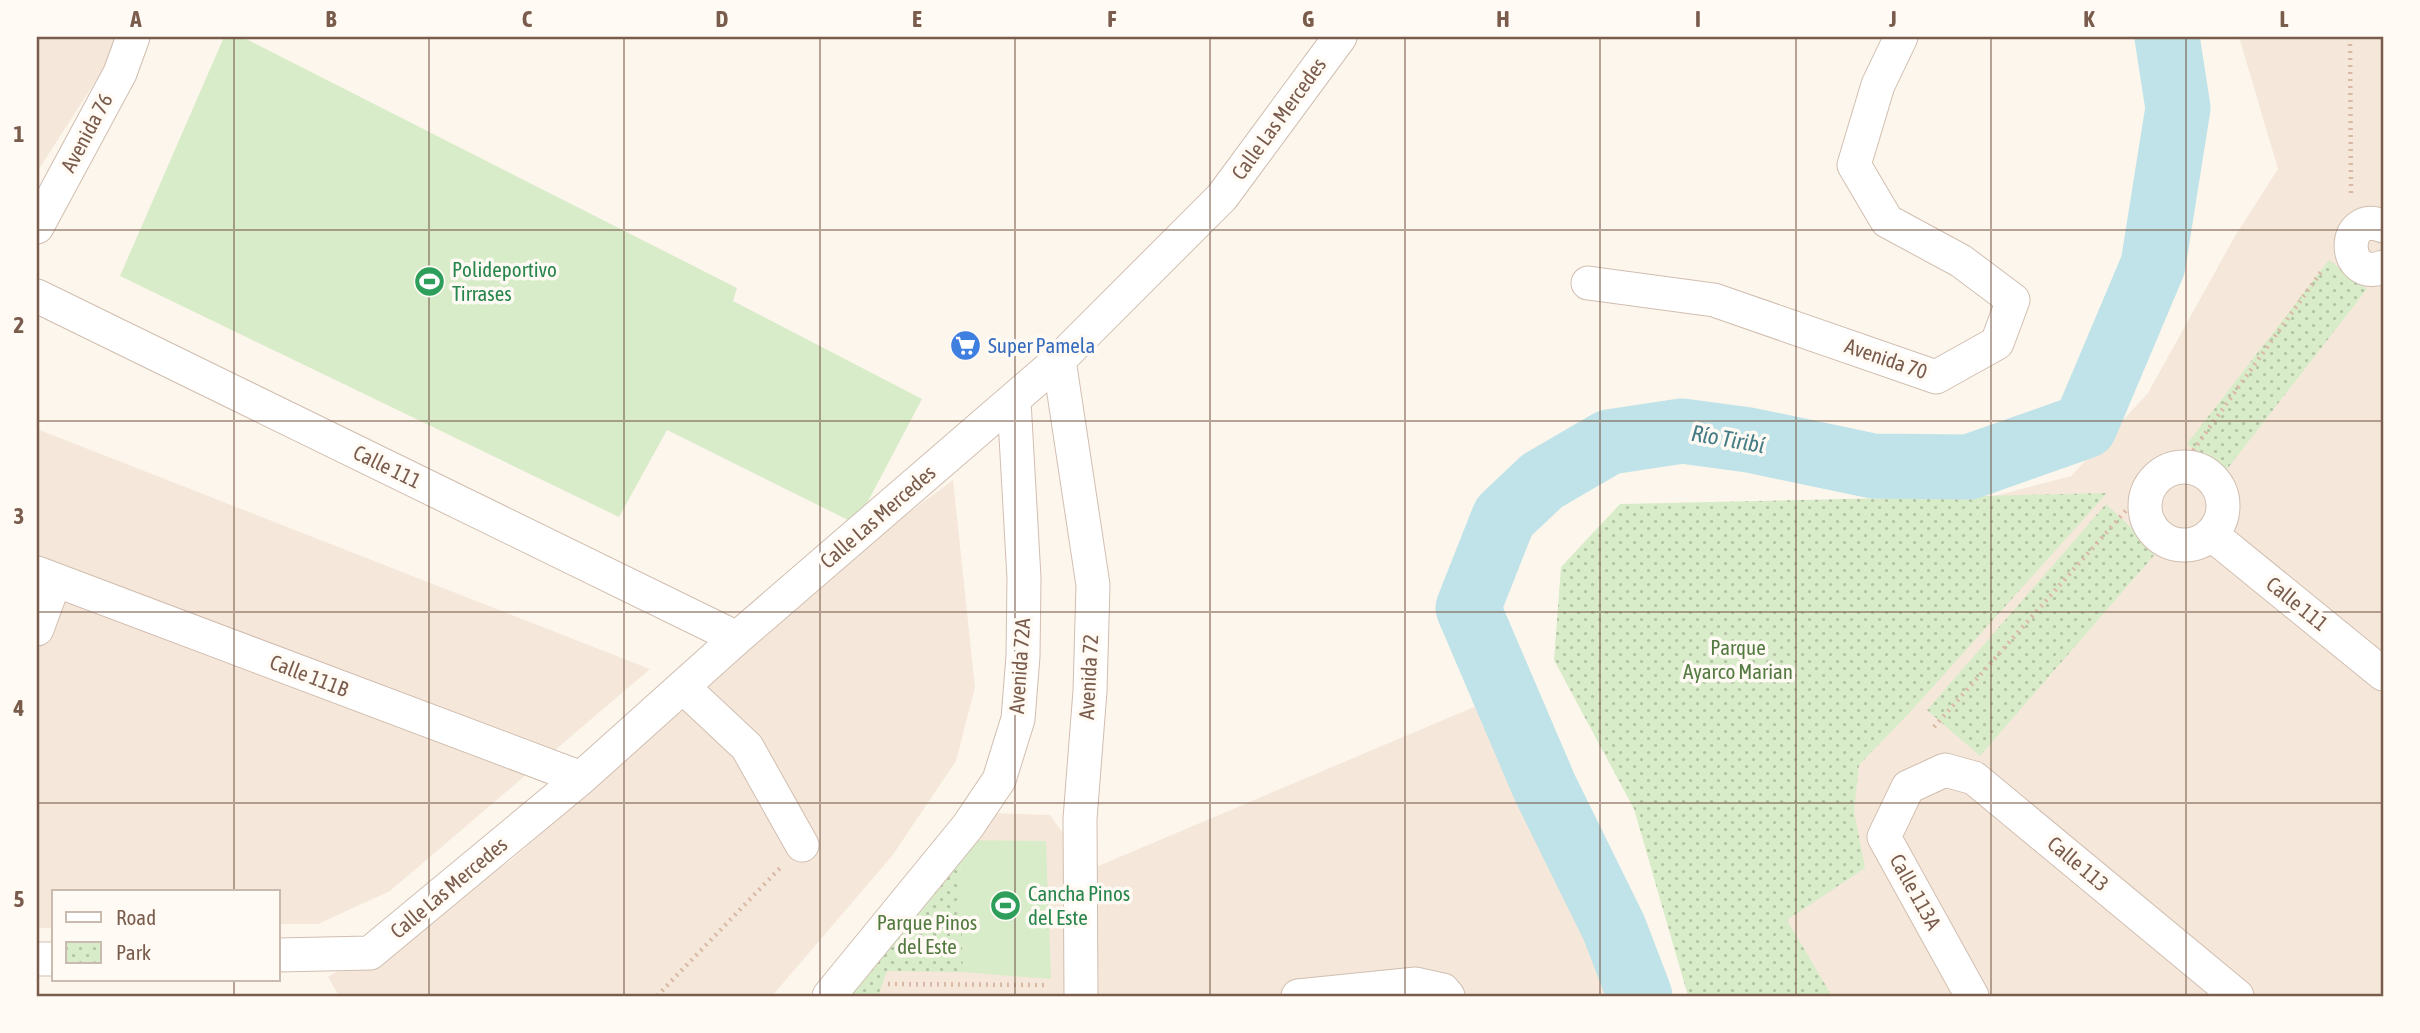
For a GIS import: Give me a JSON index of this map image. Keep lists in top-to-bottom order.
{
  "streets": {
    "street": [
      "Calle Las Mercedes",
      "Avenida 76",
      "Avenida 70",
      "Calle 111",
      "Avenida 72A",
      "Calle 111B",
      "Avenida 72",
      "Calle 113",
      "Calle 113A"
    ]
  },
  "crossings": [
    ["Calle Las Mercedes", "Calle 111"],
    ["Calle Las Mercedes", "Avenida 72A"],
    ["Calle Las Mercedes", "Calle 111B"],
    ["Calle Las Mercedes", "Avenida 72"],
    ["Calle 113", "Calle 113A"]
  ],
  "water": ["Río Tiribí"],
  "parks": ["Parque Ayarco Marian", "Parque Pinos del Este"],
  "places": {
    "sports": ["Polideportivo Tirrases", "Cancha Pinos del Este"],
    "supermarket": ["Super Pamela"]
  },
  "legend": ["Road", "Park"],
  "grid": {
    "columns": [
      "A",
      "B",
      "C",
      "D",
      "E",
      "F",
      "G",
      "H",
      "I",
      "J",
      "K",
      "L"
    ],
    "rows": [
      "1",
      "2",
      "3",
      "4",
      "5"
    ]
  }
}
